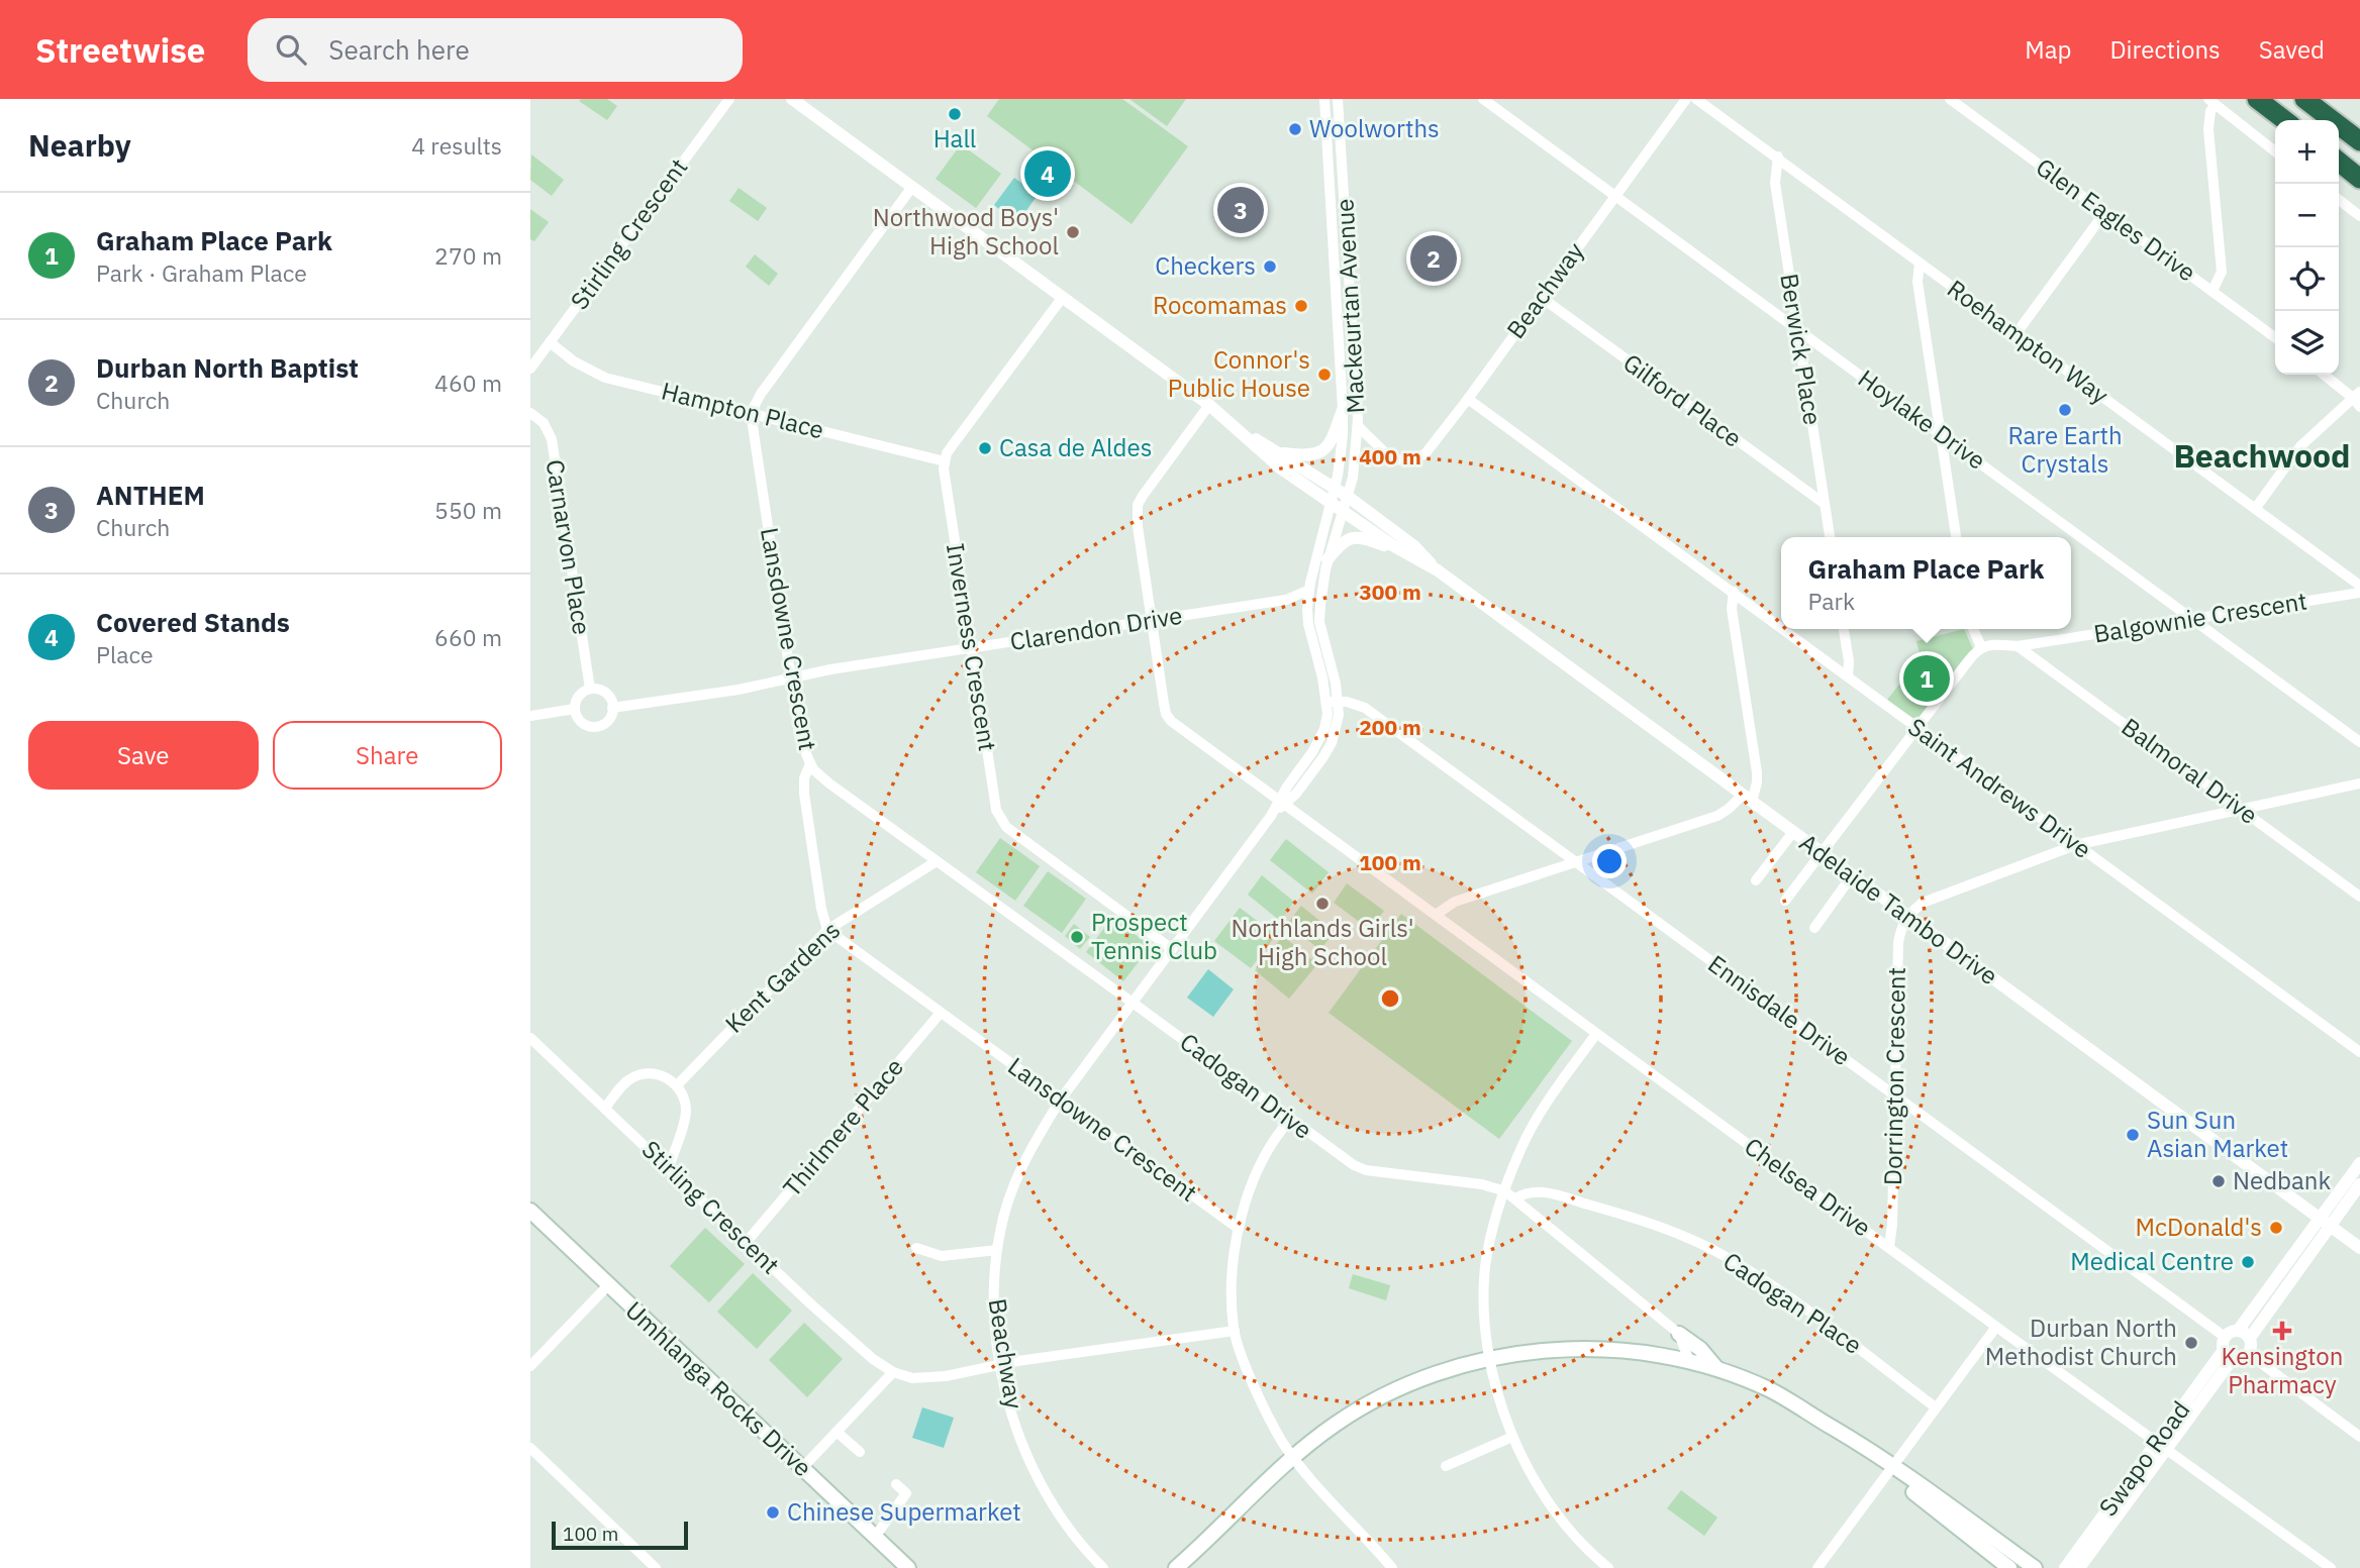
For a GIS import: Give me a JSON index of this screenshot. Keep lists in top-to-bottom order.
{
  "streets": {
    "main road": ["Umhlanga Rocks Drive"],
    "street": [
      "Glen Eagles Drive",
      "Stirling Crescent",
      "Beachway",
      "Mackeurtan Avenue",
      "Roehampton Way",
      "Berwick Place",
      "Gilford Place",
      "Hampton Place",
      "Hoylake Drive",
      "Carnarvon Place",
      "Balgownie Crescent",
      "Clarendon Drive",
      "Lansdowne Crescent",
      "Inverness Crescent",
      "Balmoral Drive",
      "Saint Andrews Drive",
      "Adelaide Tambo Drive",
      "Kent Gardens",
      "Ennisdale Drive",
      "Dorrington Crescent",
      "Cadogan Drive",
      "Thirlmere Place",
      "Chelsea Drive",
      "Cadogan Place",
      "Swapo Road"
    ]
  },
  "crossings": [
    ["Stirling Crescent", "Beachway"],
    ["Stirling Crescent", "Hampton Place"],
    ["Stirling Crescent", "Thirlmere Place"],
    ["Beachway", "Mackeurtan Avenue"],
    ["Beachway", "Gilford Place"],
    ["Beachway", "Hoylake Drive"],
    ["Beachway", "Clarendon Drive"],
    ["Beachway", "Lansdowne Crescent"],
    ["Beachway", "Inverness Crescent"],
    ["Beachway", "Saint Andrews Drive"],
    ["Beachway", "Adelaide Tambo Drive"],
    ["Beachway", "Ennisdale Drive"],
    ["Beachway", "Cadogan Drive"],
    ["Beachway", "Chelsea Drive"],
    ["Mackeurtan Avenue", "Adelaide Tambo Drive"],
    ["Roehampton Way", "Berwick Place"],
    ["Berwick Place", "Gilford Place"],
    ["Berwick Place", "Hoylake Drive"],
    ["Hampton Place", "Lansdowne Crescent"],
    ["Hampton Place", "Inverness Crescent"],
    ["Hoylake Drive", "Balgownie Crescent"],
    ["Carnarvon Place", "Clarendon Drive"],
    ["Balgownie Crescent", "Balmoral Drive"],
    ["Clarendon Drive", "Lansdowne Crescent"],
    ["Clarendon Drive", "Inverness Crescent"],
    ["Clarendon Drive", "Chelsea Drive"],
    ["Lansdowne Crescent", "Kent Gardens"],
    ["Lansdowne Crescent", "Cadogan Drive"],
    ["Lansdowne Crescent", "Thirlmere Place"],
    ["Adelaide Tambo Drive", "Dorrington Crescent"],
    ["Adelaide Tambo Drive", "Chelsea Drive"],
    ["Kent Gardens", "Cadogan Drive"],
    ["Ennisdale Drive", "Dorrington Crescent"],
    ["Ennisdale Drive", "Swapo Road"],
    ["Dorrington Crescent", "Chelsea Drive"],
    ["Cadogan Drive", "Cadogan Place"],
    ["Chelsea Drive", "Swapo Road"]
  ],
  "districts": ["Beachwood"],
  "places": {
    "other": [
      "Hall",
      "Woolworths",
      "Northwood Boys' High School",
      "Checkers",
      "Rocomamas",
      "Connor's Public House",
      "Rare Earth Crystals",
      "Casa de Aldes",
      "Northlands Girls' High School",
      "Prospect Tennis Club",
      "Sun Sun Asian Market",
      "Nedbank",
      "McDonald's",
      "Medical Centre",
      "Durban North Methodist Church",
      "Chinese Supermarket"
    ],
    "health": ["Kensington Pharmacy"]
  },
  "scale_bar": "100 m",
  "page": {
    "header": "Streetwise",
    "search": "Search here",
    "nav": ["Map", "Directions", "Saved"],
    "heading": ["Nearby", "4 results"],
    "map_buttons": ["+", "−"],
    "pins": [
      "4",
      "3",
      "2",
      "1"
    ],
    "list": [
      {
        "mark": "1",
        "name": "Graham Place Park",
        "note": "Park · Graham Place",
        "value": "270 m"
      },
      {
        "mark": "2",
        "name": "Durban North Baptist",
        "note": "Church",
        "value": "460 m"
      },
      {
        "mark": "3",
        "name": "ANTHEM",
        "note": "Church",
        "value": "550 m"
      },
      {
        "mark": "4",
        "name": "Covered Stands",
        "note": "Place",
        "value": "660 m"
      }
    ],
    "popup": ["Graham Place Park", "Park"],
    "buttons": ["Save", "Share"],
    "scale": "100 m"
  },
  "rings": [
    "400 m",
    "300 m",
    "200 m",
    "100 m"
  ]
}
